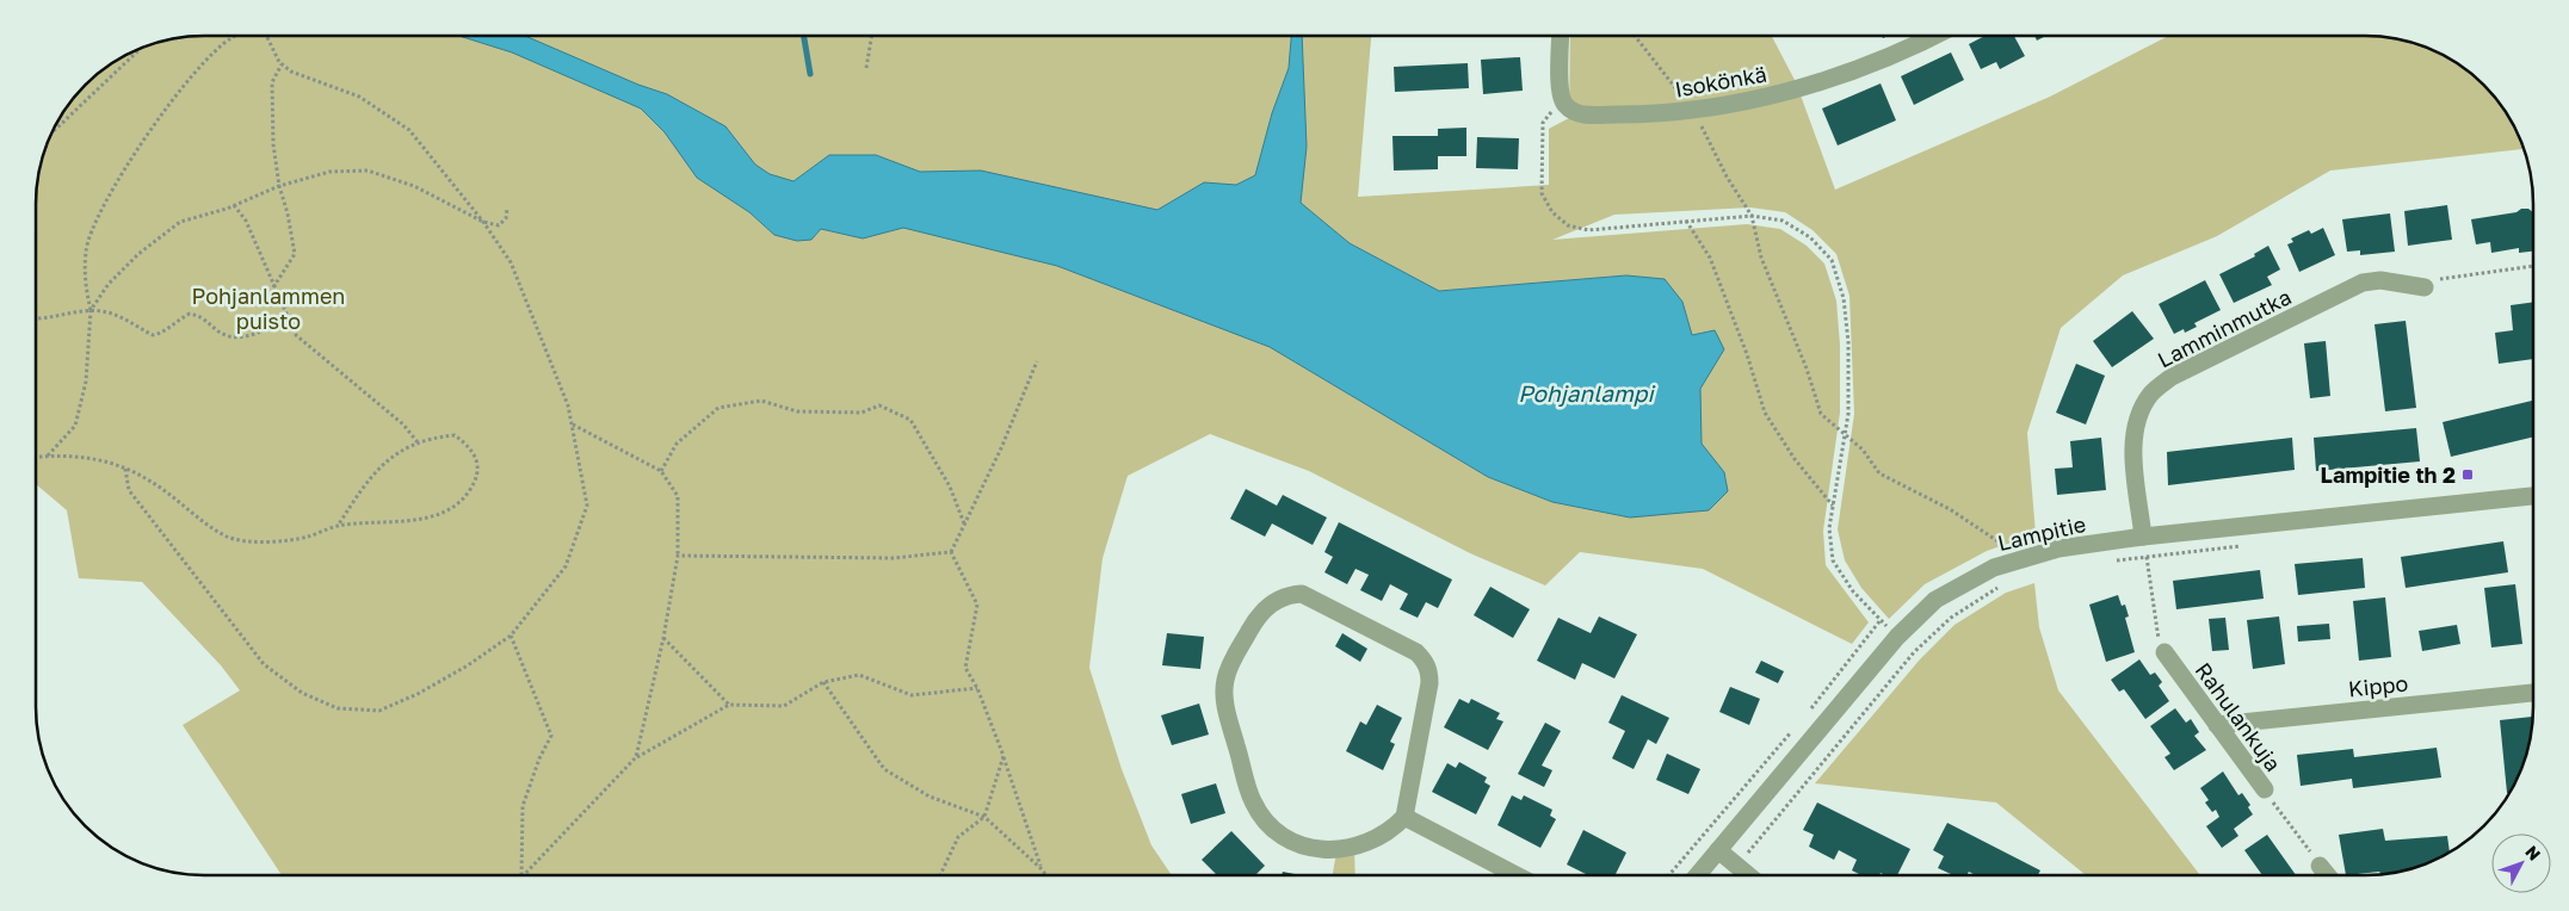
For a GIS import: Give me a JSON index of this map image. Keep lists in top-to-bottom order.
{
  "streets": {
    "street": [
      "Isokönkä",
      "Lamminmutka",
      "Lampitie",
      "Kippo",
      "Rahulankuja"
    ]
  },
  "crossings": [
    ["Lamminmutka", "Lampitie"],
    ["Kippo", "Rahulankuja"]
  ],
  "water": ["Pohjanlampi"],
  "parks": ["Pohjanlammen puisto"],
  "places": {
    "transit": ["Lampitie th 2"]
  },
  "north": "top right"
}
